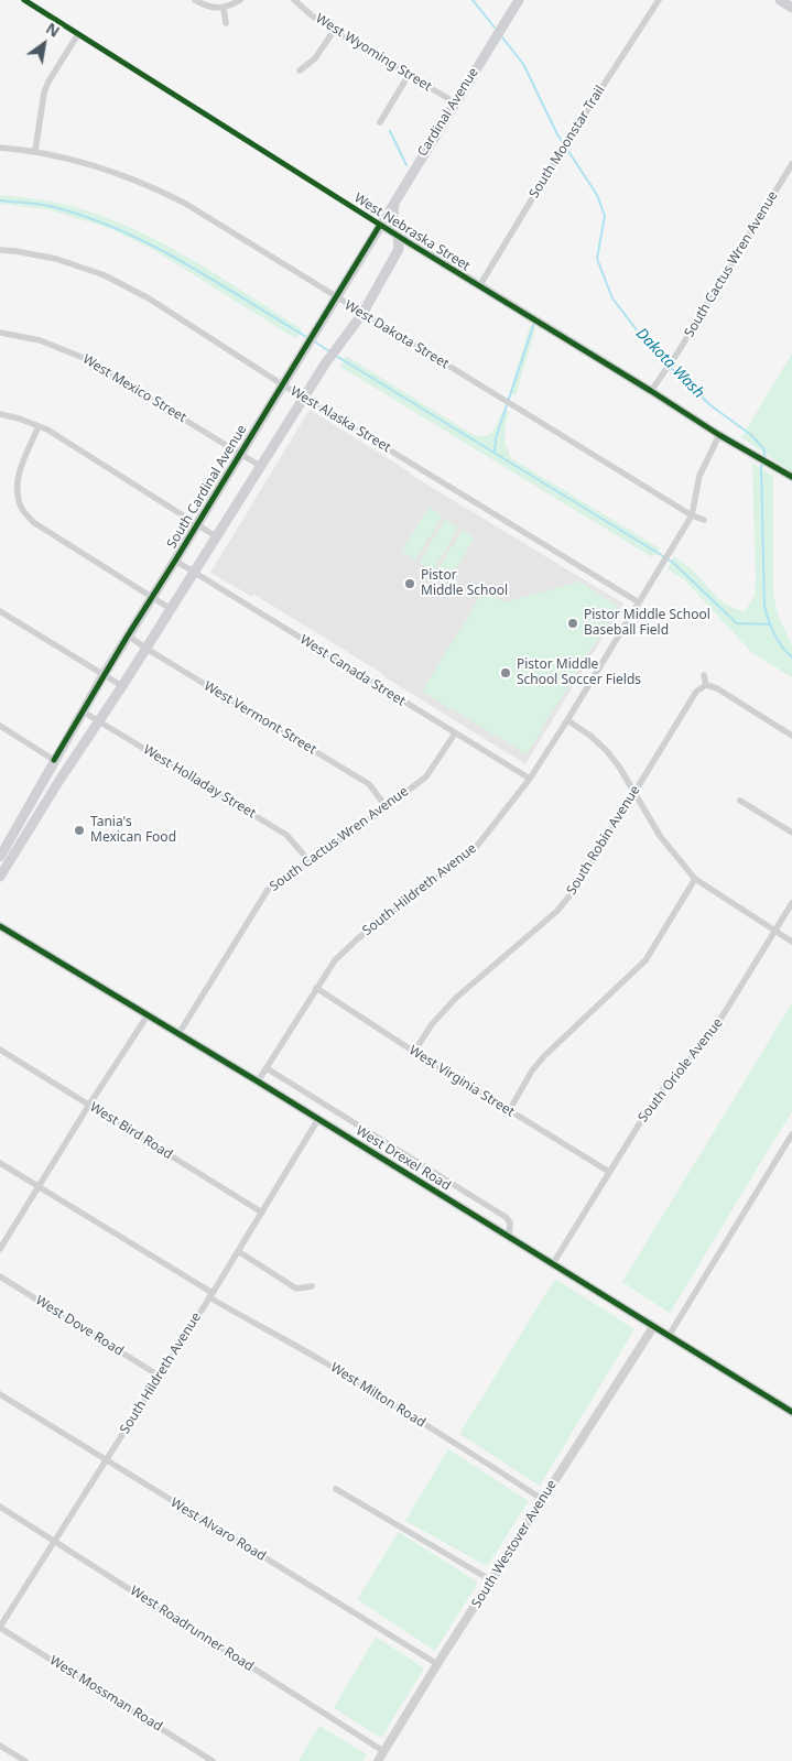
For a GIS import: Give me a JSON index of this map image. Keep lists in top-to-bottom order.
{
  "streets": {
    "main road": ["Cardinal Avenue", "South Cardinal Avenue"],
    "street": [
      "West Wyoming Street",
      "South Moonstar Trail",
      "West Nebraska Street",
      "South Cactus Wren Avenue",
      "West Dakota Street",
      "West Mexico Street",
      "West Alaska Street",
      "West Canada Street",
      "West Vermont Street",
      "West Holladay Street",
      "South Robin Avenue",
      "South Hildreth Avenue",
      "South Oriole Avenue",
      "West Virginia Street",
      "West Bird Road",
      "West Drexel Road",
      "West Dove Road",
      "West Milton Road",
      "West Alvaro Road",
      "South Westover Avenue",
      "West Roadrunner Road",
      "West Mossman Road"
    ]
  },
  "crossings": [
    ["West Wyoming Street", "Cardinal Avenue"],
    ["Cardinal Avenue", "West Nebraska Street"],
    ["Cardinal Avenue", "South Cardinal Avenue"],
    ["South Moonstar Trail", "West Nebraska Street"],
    ["West Nebraska Street", "South Cactus Wren Avenue"],
    ["West Nebraska Street", "South Cardinal Avenue"],
    ["West Nebraska Street", "South Hildreth Avenue"],
    ["South Cactus Wren Avenue", "West Canada Street"],
    ["South Cactus Wren Avenue", "West Vermont Street"],
    ["South Cactus Wren Avenue", "West Holladay Street"],
    ["South Cactus Wren Avenue", "West Drexel Road"],
    ["West Dakota Street", "South Cardinal Avenue"],
    ["West Dakota Street", "South Hildreth Avenue"],
    ["West Mexico Street", "South Cardinal Avenue"],
    ["West Alaska Street", "South Cardinal Avenue"],
    ["West Alaska Street", "South Hildreth Avenue"],
    ["South Cardinal Avenue", "West Canada Street"],
    ["South Cardinal Avenue", "West Vermont Street"],
    ["South Cardinal Avenue", "West Holladay Street"],
    ["West Canada Street", "South Hildreth Avenue"],
    ["South Robin Avenue", "West Virginia Street"],
    ["South Hildreth Avenue", "West Virginia Street"],
    ["South Hildreth Avenue", "West Bird Road"],
    ["South Hildreth Avenue", "West Drexel Road"],
    ["South Hildreth Avenue", "West Dove Road"],
    ["South Hildreth Avenue", "West Milton Road"],
    ["South Hildreth Avenue", "West Alvaro Road"],
    ["South Hildreth Avenue", "West Roadrunner Road"],
    ["South Hildreth Avenue", "West Mossman Road"],
    ["South Oriole Avenue", "West Virginia Street"],
    ["South Oriole Avenue", "West Drexel Road"],
    ["West Drexel Road", "South Westover Avenue"],
    ["West Milton Road", "South Westover Avenue"],
    ["West Alvaro Road", "South Westover Avenue"],
    ["South Westover Avenue", "West Roadrunner Road"]
  ],
  "water": ["Dakota Wash"],
  "places": [
    "Pistor Middle School",
    "Pistor Middle School Baseball Field",
    "Pistor Middle School Soccer Fields",
    "Tania's Mexican Food"
  ],
  "north": "top right"
}
